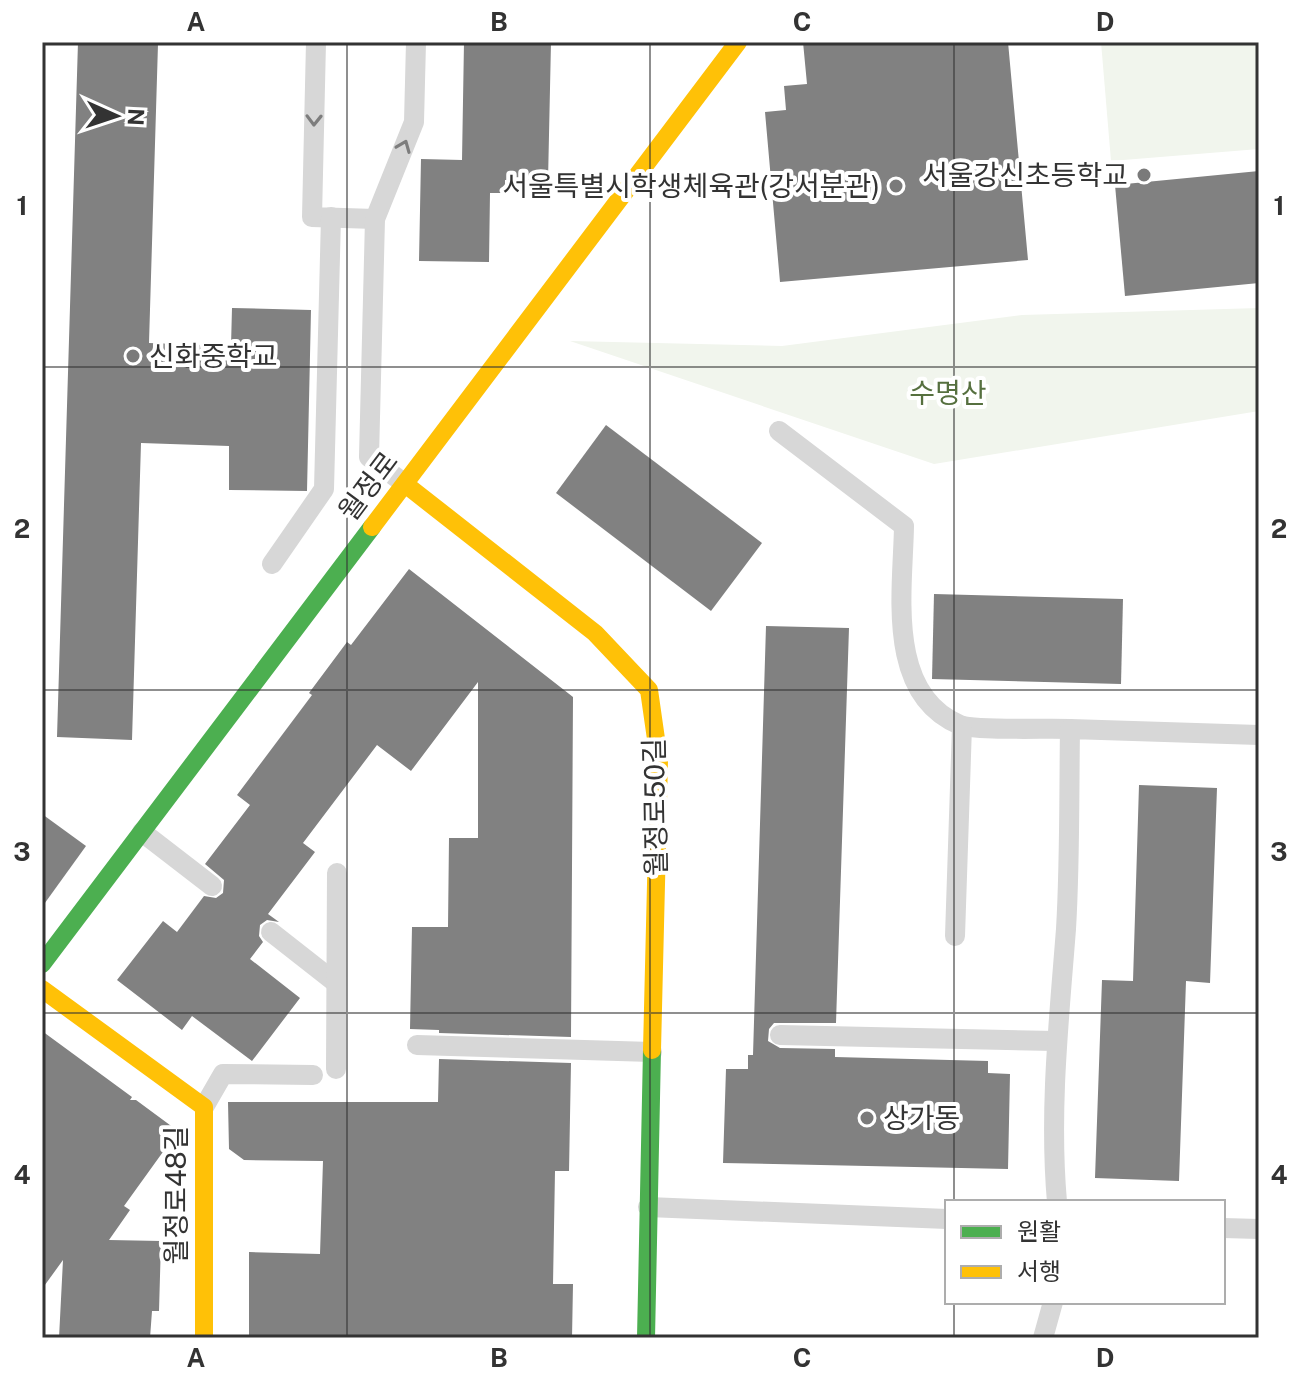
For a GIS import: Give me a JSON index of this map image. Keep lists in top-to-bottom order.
{
  "streets": {
    "street": ["월정로", "월정로50길", "월정로48길"]
  },
  "crossings": [
    ["월정로", "월정로50길"]
  ],
  "parks": ["수명산"],
  "places": [
    "서울강신초등학교",
    "서울특별시학생체육관(강서분관)",
    "신화중학교",
    "상가동"
  ],
  "legend": ["원활", "서행"],
  "north": "right",
  "grid": {
    "columns": [
      "A",
      "B",
      "C",
      "D"
    ],
    "rows": [
      "1",
      "2",
      "3",
      "4"
    ]
  }
}
